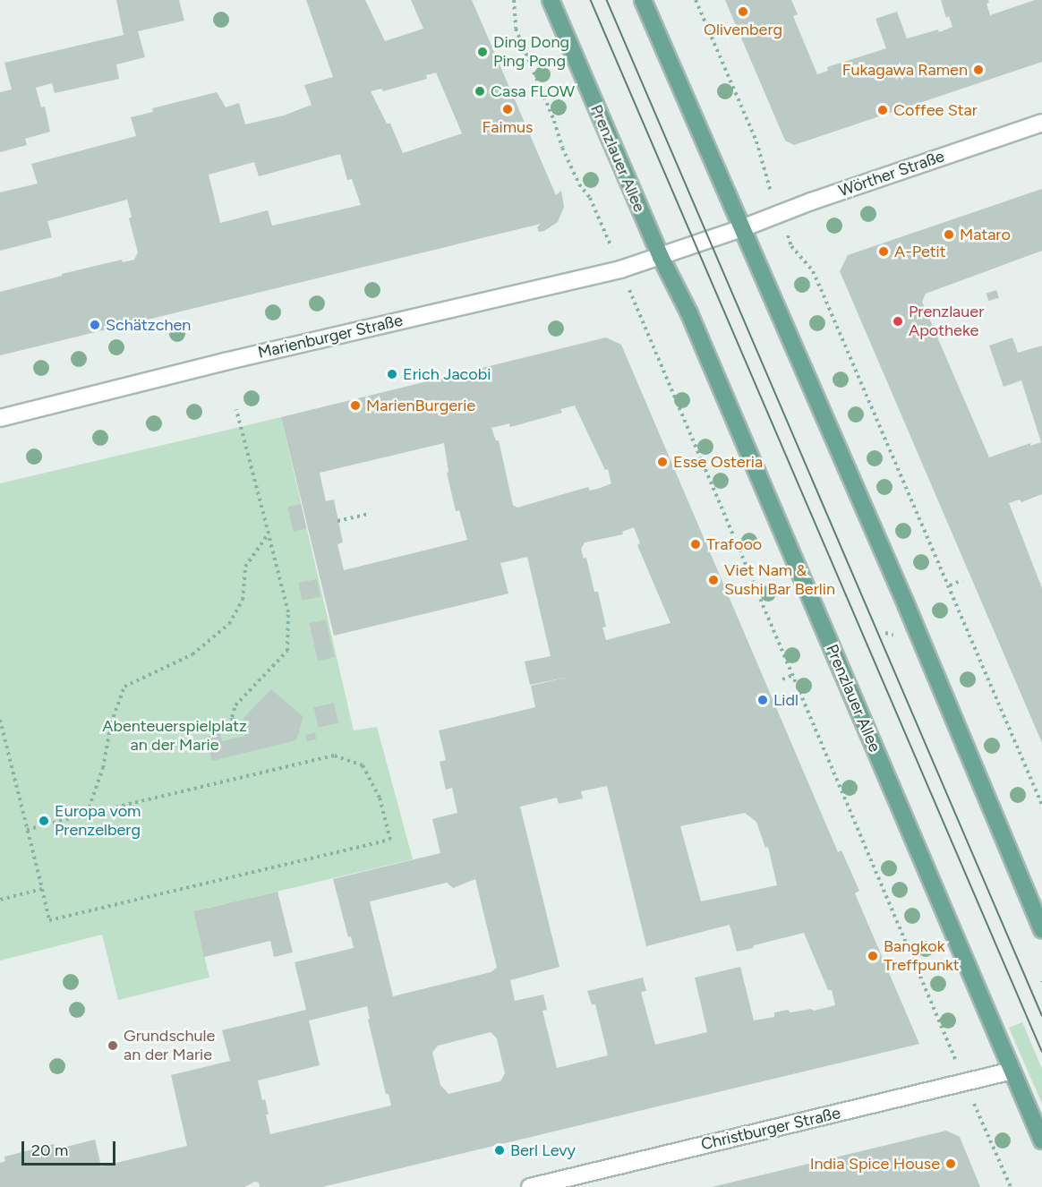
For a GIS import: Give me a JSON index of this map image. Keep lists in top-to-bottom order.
{
  "streets": {
    "main road": ["Prenzlauer Allee"],
    "street": ["Wörther Straße", "Marienburger Straße", "Christburger Straße"]
  },
  "crossings": [
    ["Prenzlauer Allee", "Marienburger Straße"],
    ["Prenzlauer Allee", "Christburger Straße"]
  ],
  "parks": ["Abenteuerspielplatz an der Marie"],
  "places": [
    "Olivenberg",
    "Ding Dong Ping Pong",
    "Fukagawa Ramen",
    "Casa FLOW",
    "Faimus",
    "Coffee Star",
    "Mataro",
    "A-Petit",
    "Prenzlauer Apotheke",
    "Schätzchen",
    "Erich Jacobi",
    "MarienBurgerie",
    "Esse Osteria",
    "Trafooo",
    "Viet Nam & Sushi Bar Berlin",
    "Lidl",
    "Europa vom Prenzelberg",
    "Bangkok Treffpunkt",
    "Grundschule an der Marie",
    "Berl Levy",
    "India Spice House"
  ],
  "scale_bar": "20 m"
}
